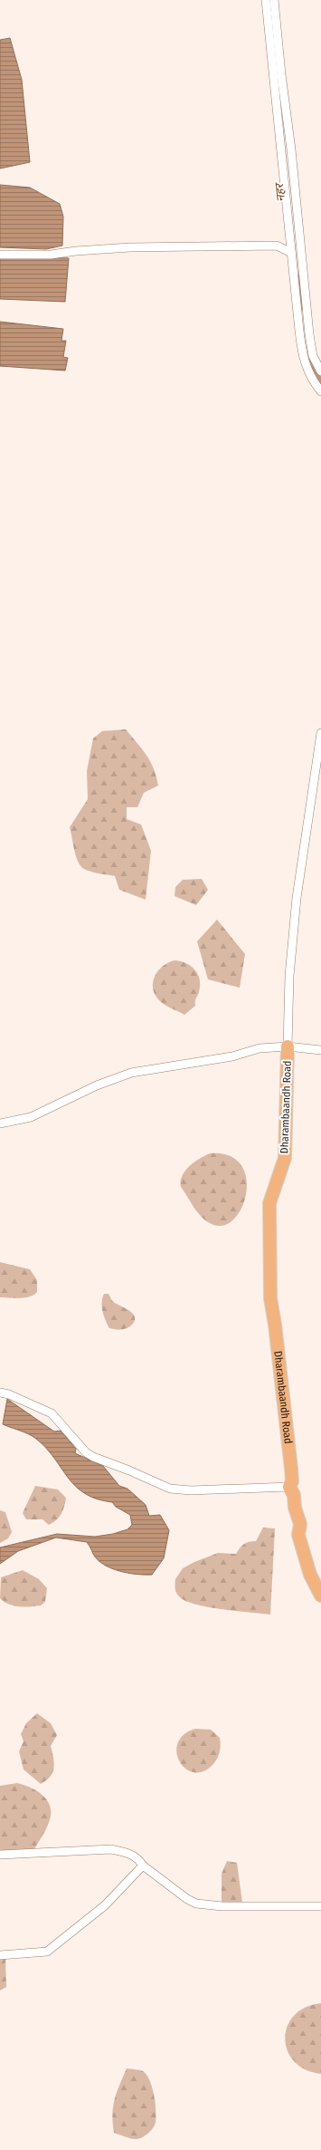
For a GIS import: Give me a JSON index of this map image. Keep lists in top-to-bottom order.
{
  "streets": {
    "main road": ["Dharambaandh Road"]
  },
  "water": ["नहर"]
}
